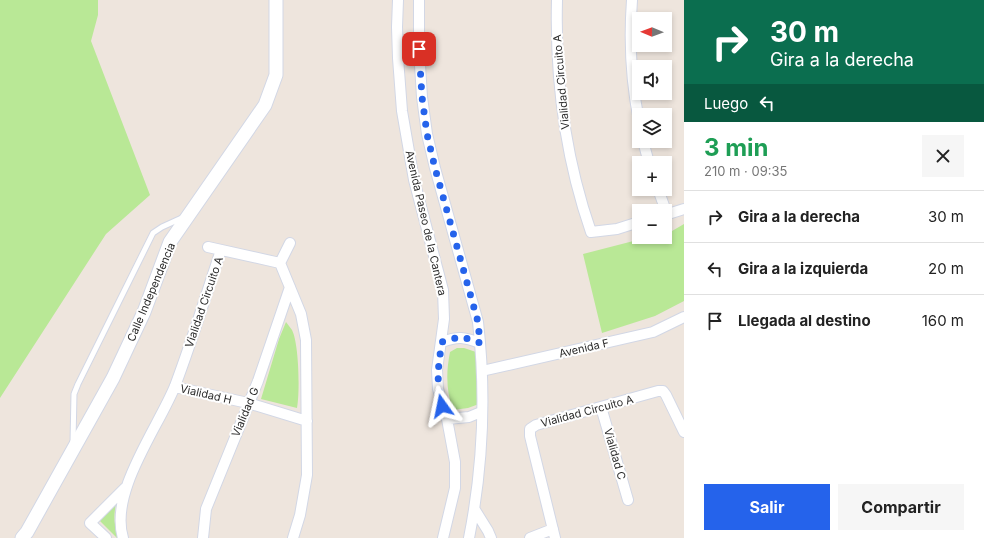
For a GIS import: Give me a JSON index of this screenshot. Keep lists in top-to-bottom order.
{
  "streets": {
    "street": [
      "Vialidad Circuito A",
      "Avenida Paseo de la Cantera",
      "Calle Independencia",
      "Avenida F",
      "Vialidad H",
      "Vialidad G",
      "Vialidad C"
    ]
  },
  "crossings": [
    ["Vialidad Circuito A", "Vialidad H"],
    ["Vialidad Circuito A", "Vialidad C"],
    ["Avenida Paseo de la Cantera", "Avenida F"],
    ["Vialidad H", "Vialidad G"]
  ],
  "north": "left",
  "page": {
    "turn": ["30 m", "Gira a la derecha"],
    "map_buttons": ["+", "−"],
    "then": "Luego",
    "heading": ["3 min", "210 m · 09:35"],
    "list": [
      {
        "name": "Gira a la derecha",
        "value": "30 m"
      },
      {
        "name": "Gira a la izquierda",
        "value": "20 m"
      },
      {
        "name": "Llegada al destino",
        "value": "160 m"
      }
    ],
    "buttons": ["Salir", "Compartir"]
  }
}
